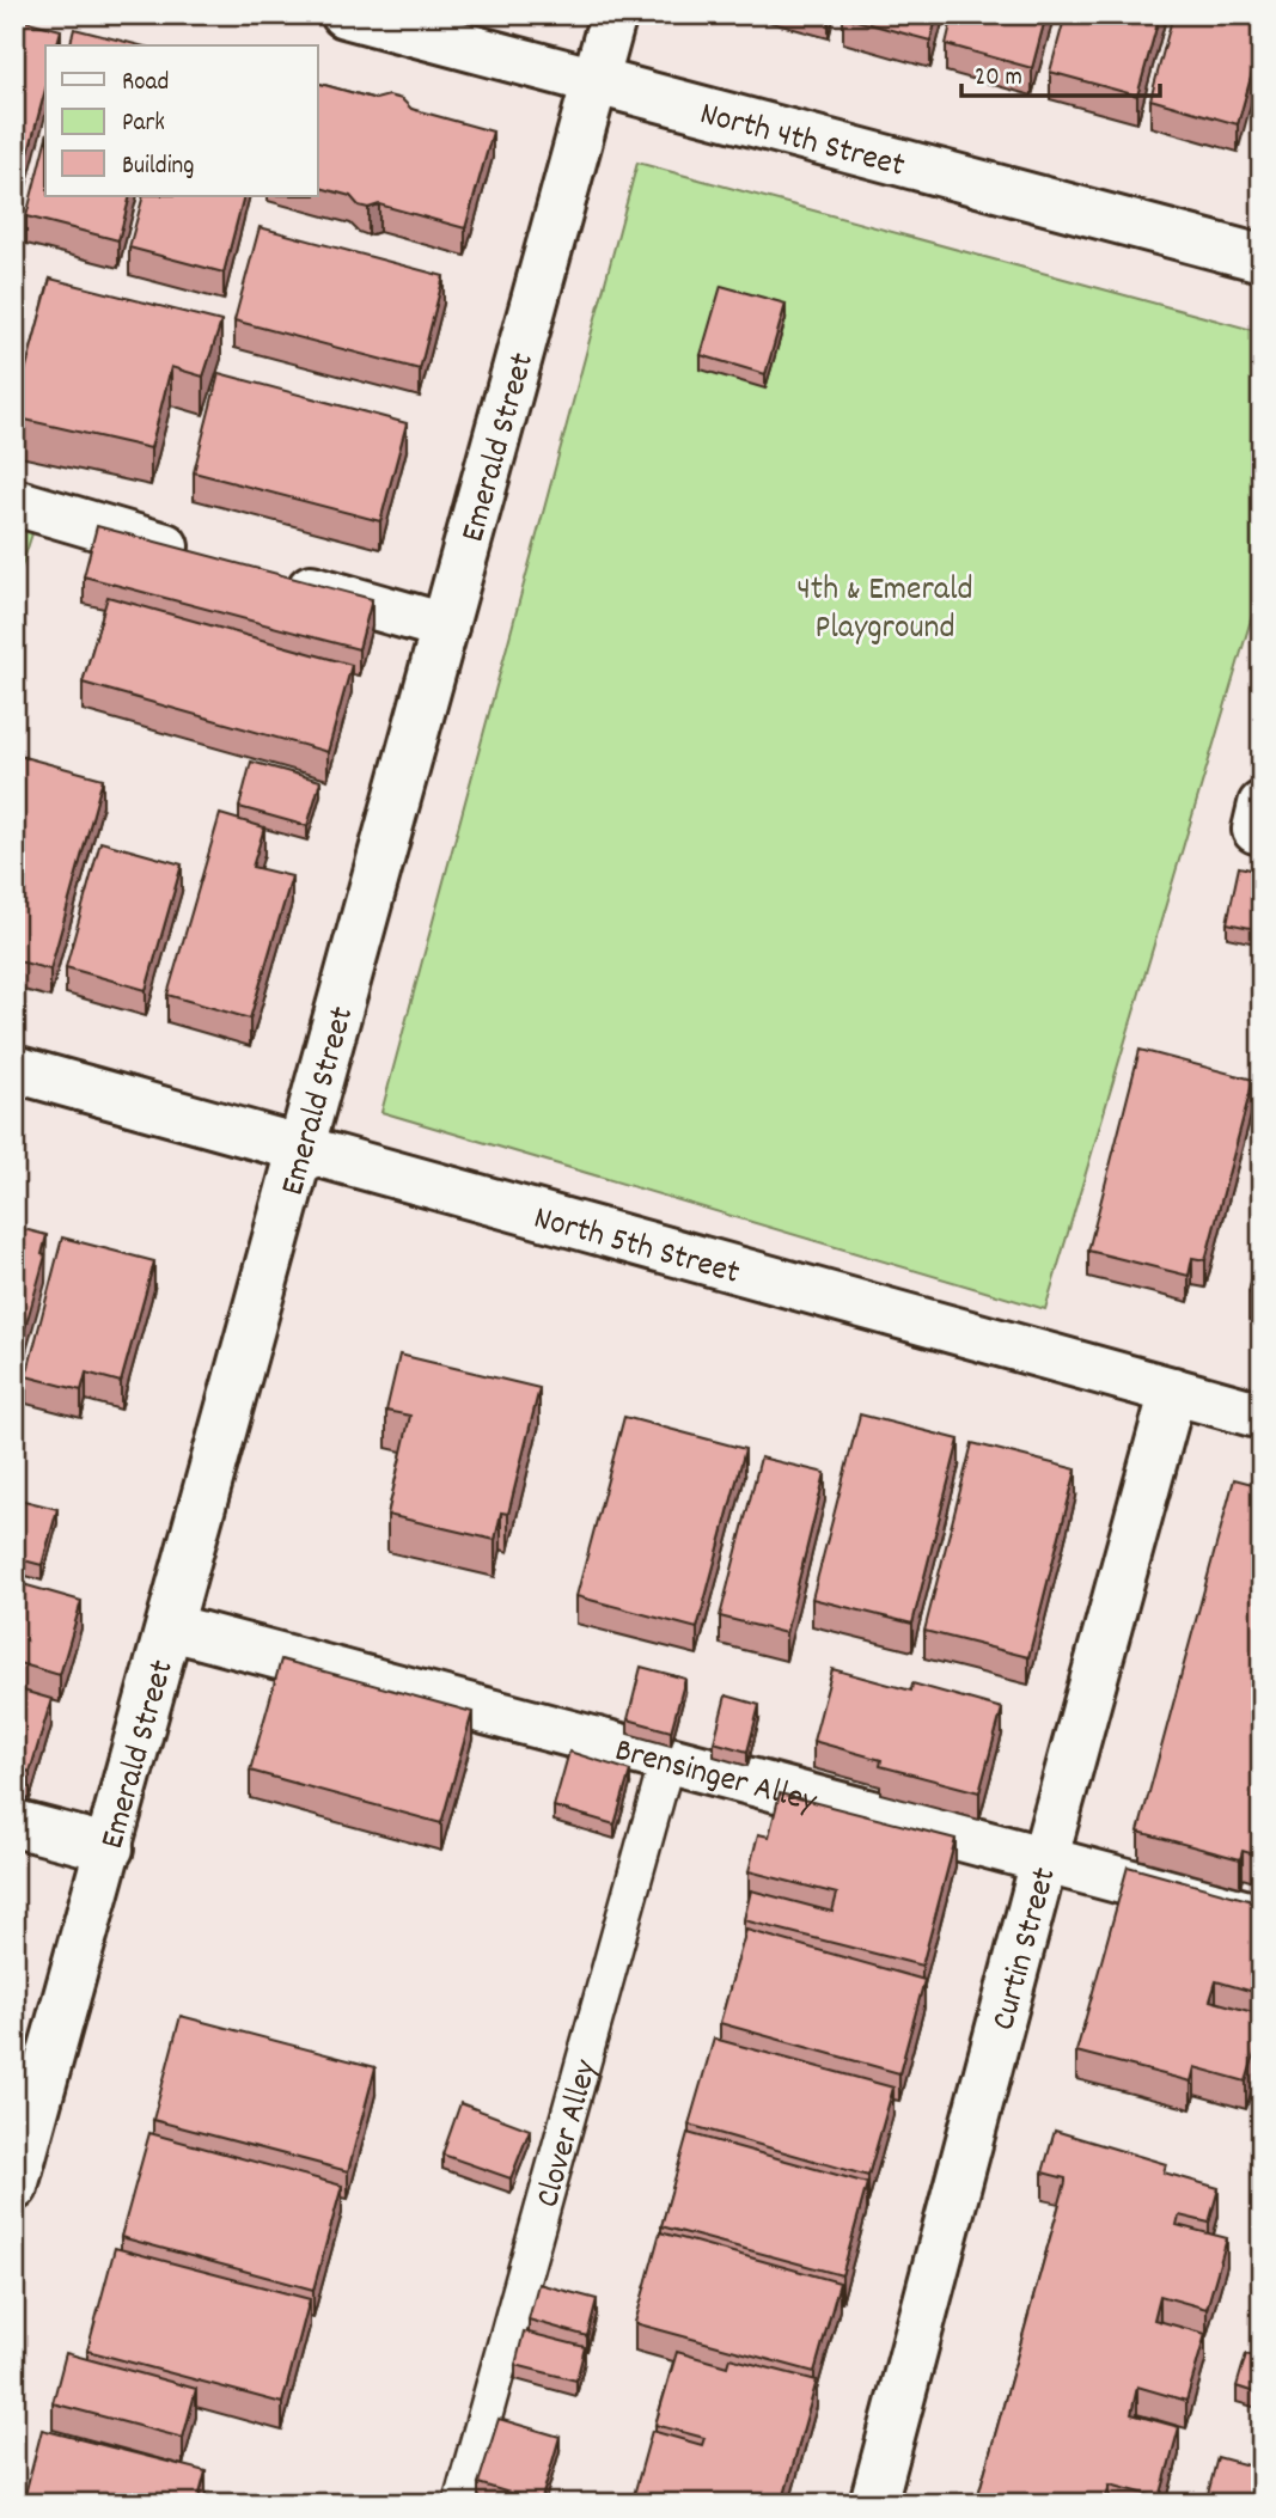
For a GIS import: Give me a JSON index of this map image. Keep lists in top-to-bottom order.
{
  "streets": {
    "street": [
      "North 4th Street",
      "Emerald Street",
      "North 5th Street",
      "Brensinger Alley",
      "Curtin Street"
    ],
    "lane": ["Clover Alley"]
  },
  "crossings": [
    ["North 4th Street", "Emerald Street"],
    ["Emerald Street", "North 5th Street"],
    ["Emerald Street", "Brensinger Alley"],
    ["North 5th Street", "Curtin Street"],
    ["Brensinger Alley", "Curtin Street"],
    ["Brensinger Alley", "Clover Alley"]
  ],
  "parks": ["4th & Emerald Playground"],
  "legend": ["Road", "Park", "Building"],
  "scale_bar": "20 m"
}
